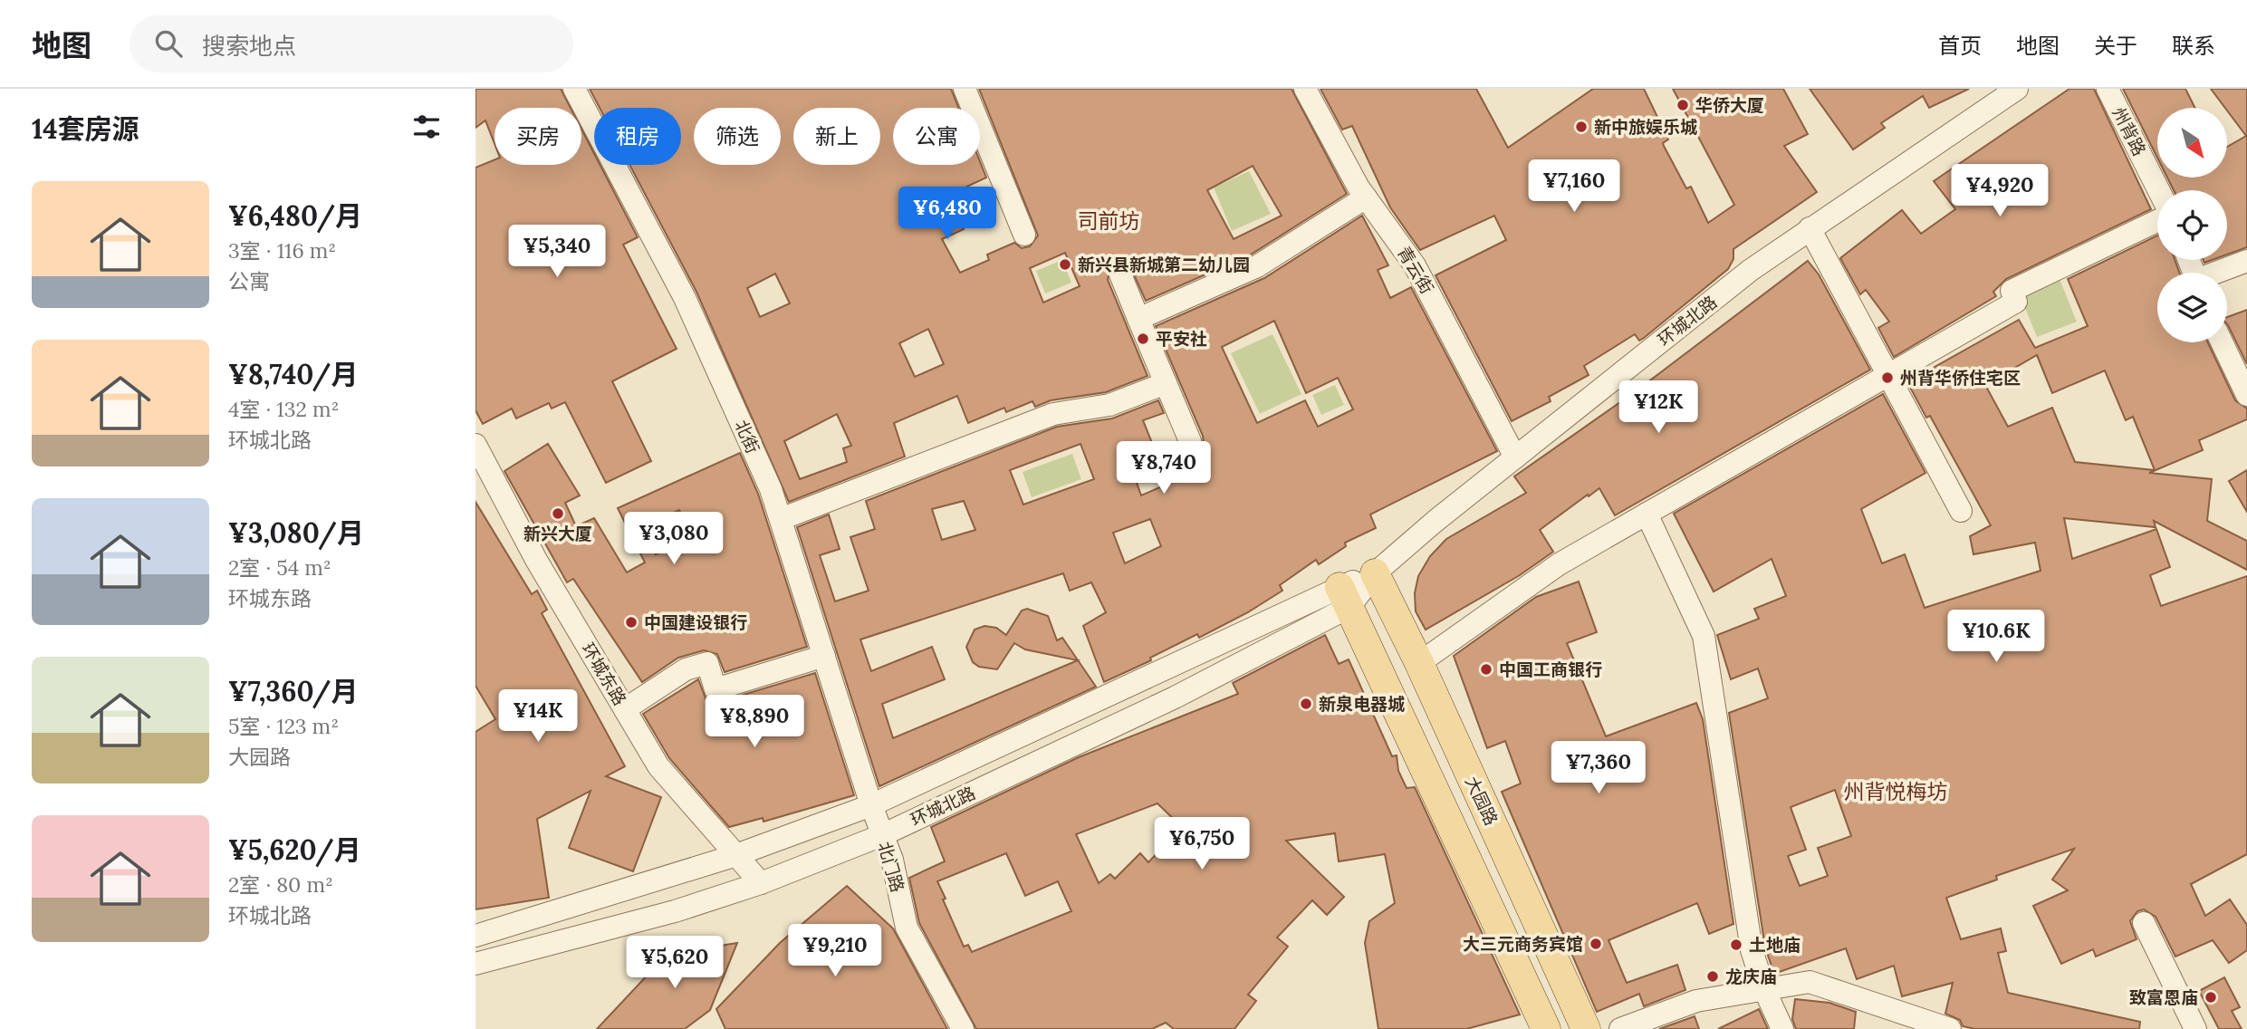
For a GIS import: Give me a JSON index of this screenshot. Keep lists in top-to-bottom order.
{
  "streets": {
    "main road": ["大园路"],
    "street": [
      "州背路",
      "青云街",
      "环城北路",
      "北街",
      "环城东路",
      "北门路"
    ]
  },
  "crossings": [
    ["青云街", "环城北路"],
    ["环城北路", "北街"],
    ["环城北路", "环城东路"],
    ["环城北路", "大园路"],
    ["环城北路", "北门路"],
    ["北街", "北门路"]
  ],
  "districts": ["司前坊", "州背悦梅坊"],
  "places": [
    "华侨大厦",
    "新中旅娱乐城",
    "新兴县新城第二幼儿园",
    "平安社",
    "州背华侨住宅区",
    "新兴大厦",
    "中国建设银行",
    "中国工商银行",
    "新泉电器城",
    "大三元商务宾馆",
    "土地庙",
    "龙庆庙",
    "致富恩庙"
  ],
  "north": "bottom right",
  "page": {
    "header": "地图",
    "search": "搜索地点",
    "nav": [
      "首页",
      "地图",
      "关于",
      "联系"
    ],
    "heading": "14套房源",
    "chip": [
      "买房",
      "租房",
      "筛选",
      "新上",
      "公寓"
    ],
    "price": [
      "¥7,160",
      "¥4,920",
      "¥6,480",
      "¥5,340",
      "¥12K",
      "¥8,740",
      "¥3,080",
      "¥10.6K",
      "¥14K",
      "¥8,890",
      "¥7,360",
      "¥6,750",
      "¥9,210",
      "¥5,620"
    ],
    "list": [
      {
        "name": "¥6,480/月",
        "note": "3室 · 116 m² · 公寓"
      },
      {
        "name": "¥8,740/月",
        "note": "4室 · 132 m² · 环城北路"
      },
      {
        "name": "¥3,080/月",
        "note": "2室 · 54 m² · 环城东路"
      },
      {
        "name": "¥7,360/月",
        "note": "5室 · 123 m² · 大园路"
      },
      {
        "name": "¥5,620/月",
        "note": "2室 · 80 m² · 环城北路"
      }
    ]
  }
}
